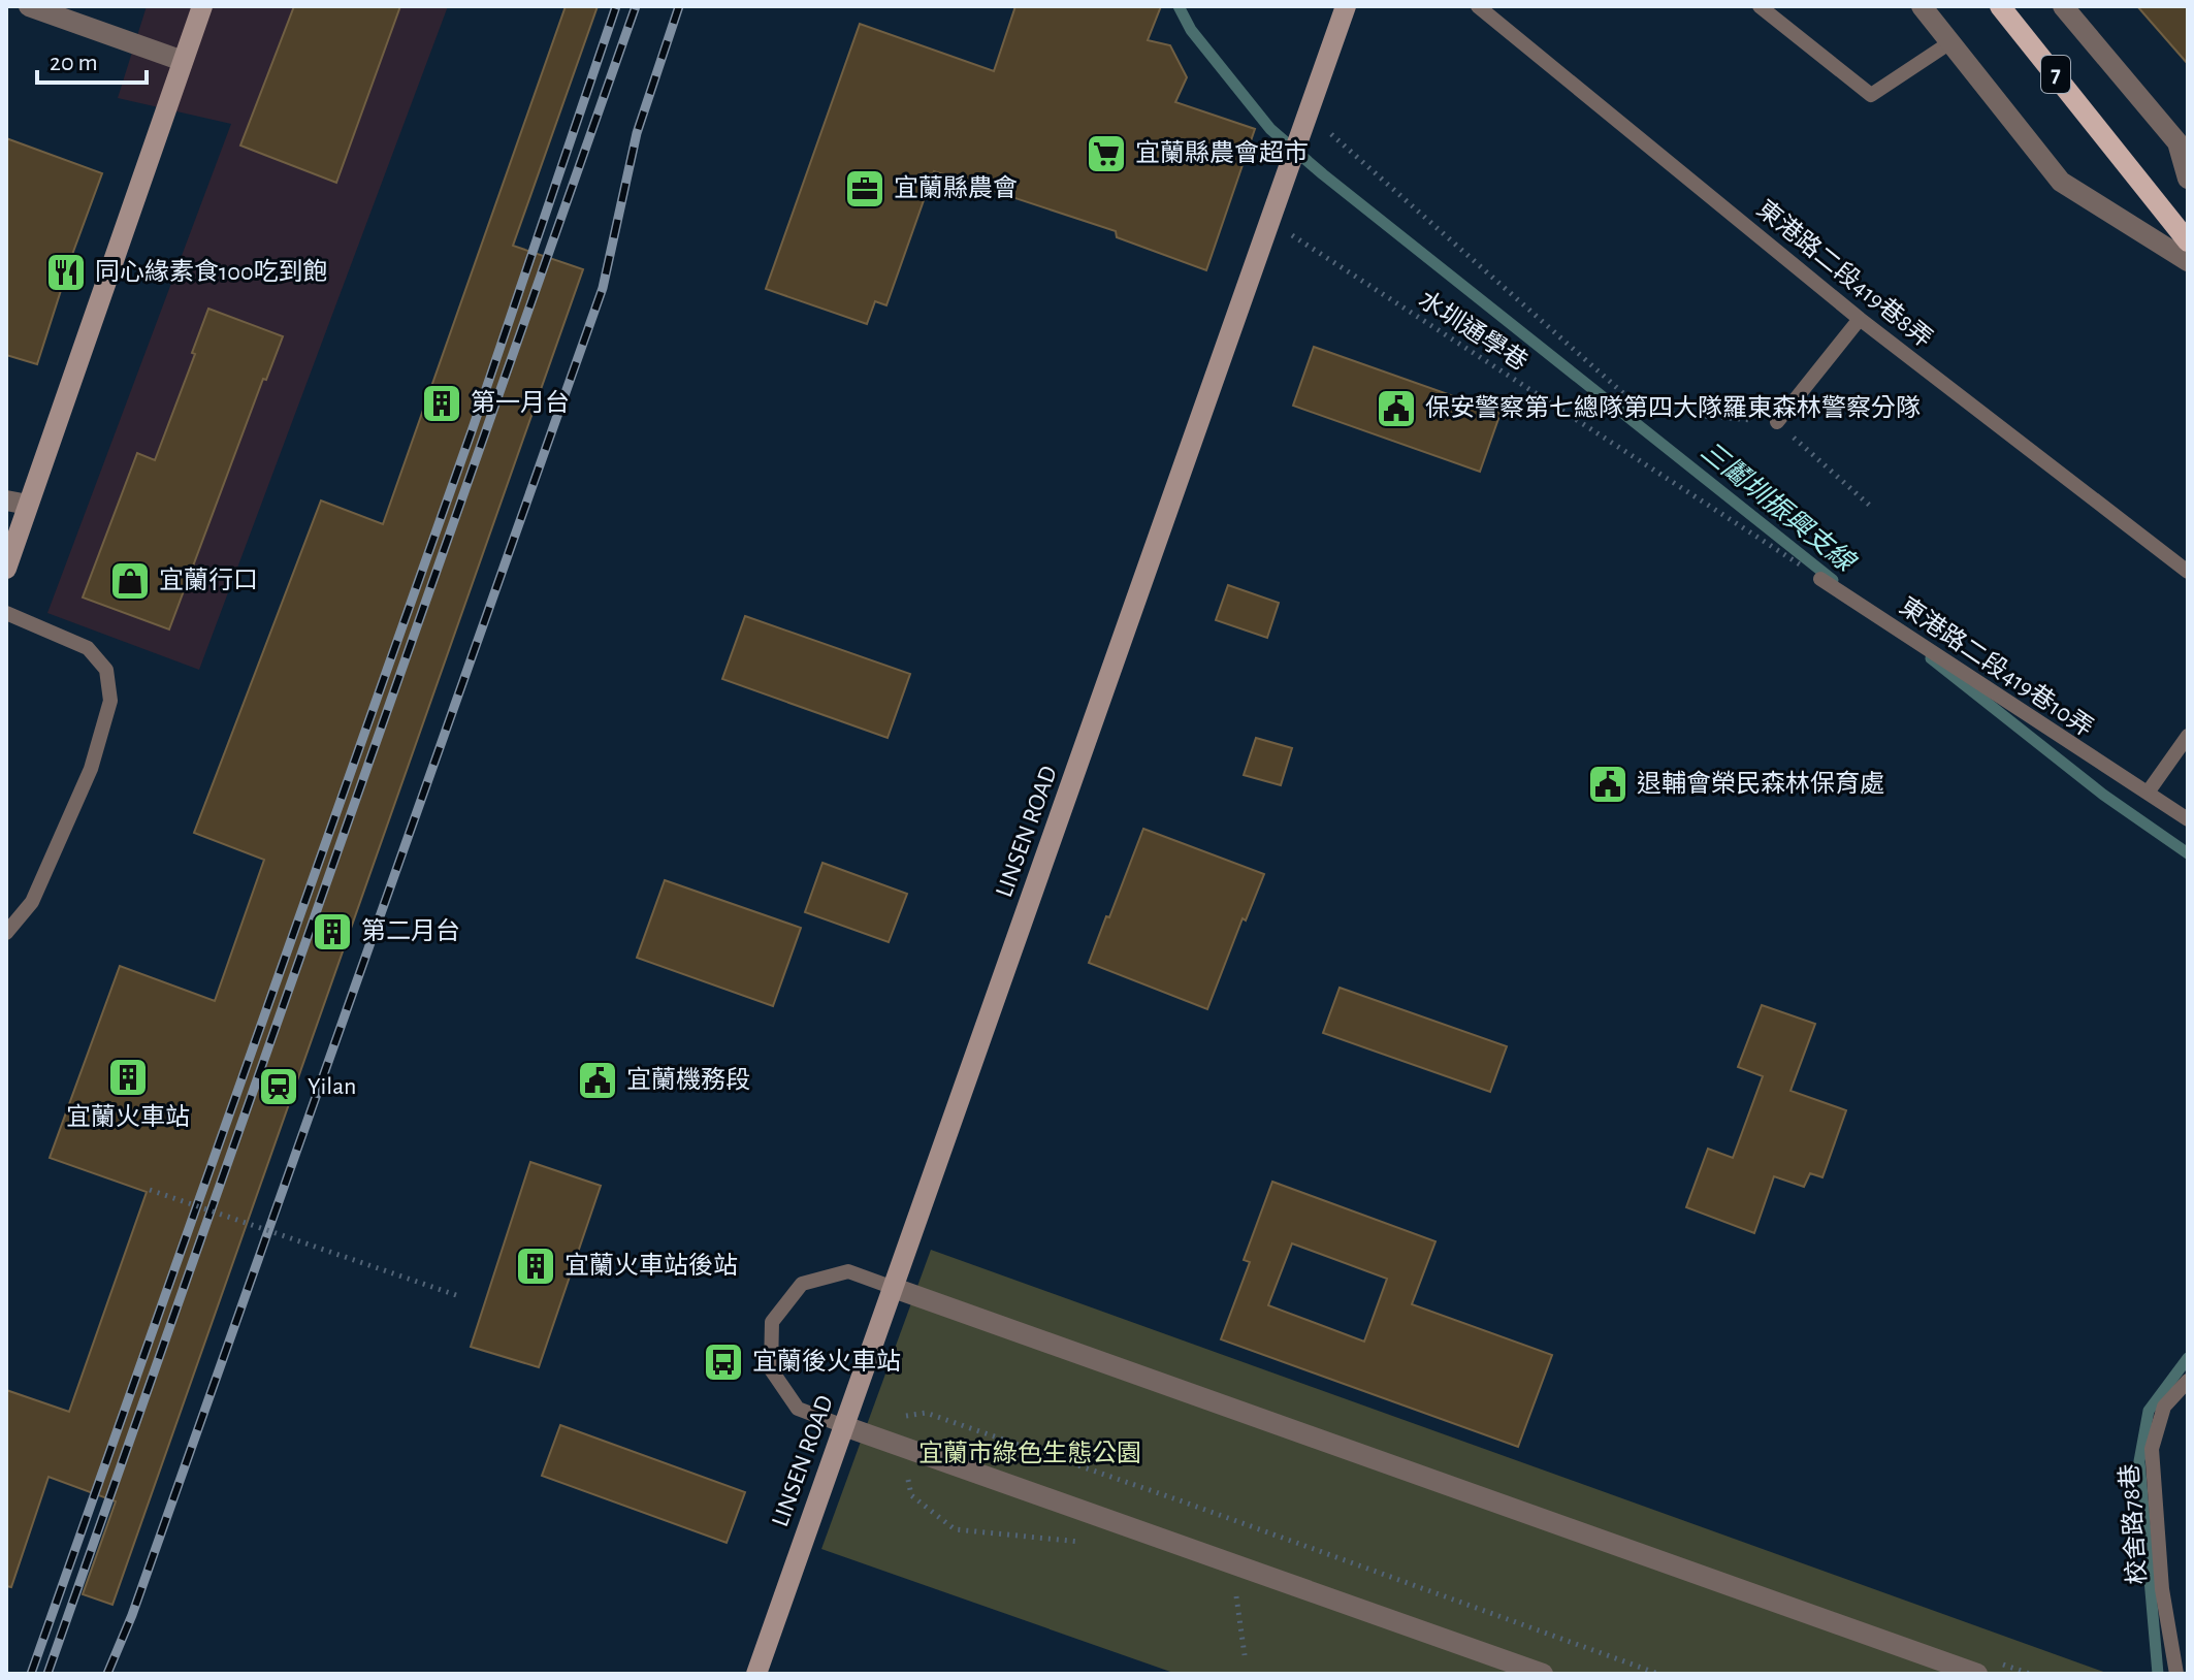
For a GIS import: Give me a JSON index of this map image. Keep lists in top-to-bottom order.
{
  "streets": {
    "main road": ["7"],
    "street": ["LINSEN ROAD"],
    "lane": ["東港路二段419巷8弄", "東港路二段419巷10弄", "校舍路78巷"],
    "path": ["水圳通學巷"]
  },
  "crossings": [
    ["水圳通學巷", "東港路二段419巷10弄"],
    ["水圳通學巷", "LINSEN ROAD"]
  ],
  "water": ["三鬮圳振興支線"],
  "parks": ["宜蘭市綠色生態公園"],
  "places": {
    "supermarket": ["宜蘭縣農會超市"],
    "office": ["宜蘭縣農會"],
    "restaurant": ["同心緣素食100吃到飽"],
    "building": [
      "第一月台",
      "第二月台",
      "宜蘭火車站",
      "宜蘭火車站後站"
    ],
    "public building": ["保安警察第七總隊第四大隊羅東森林警察分隊", "退輔會榮民森林保育處", "宜蘭機務段"],
    "shop": ["宜蘭行口"],
    "station": ["Yilan"],
    "bus stop": ["宜蘭後火車站"]
  },
  "scale_bar": "20 m"
}
